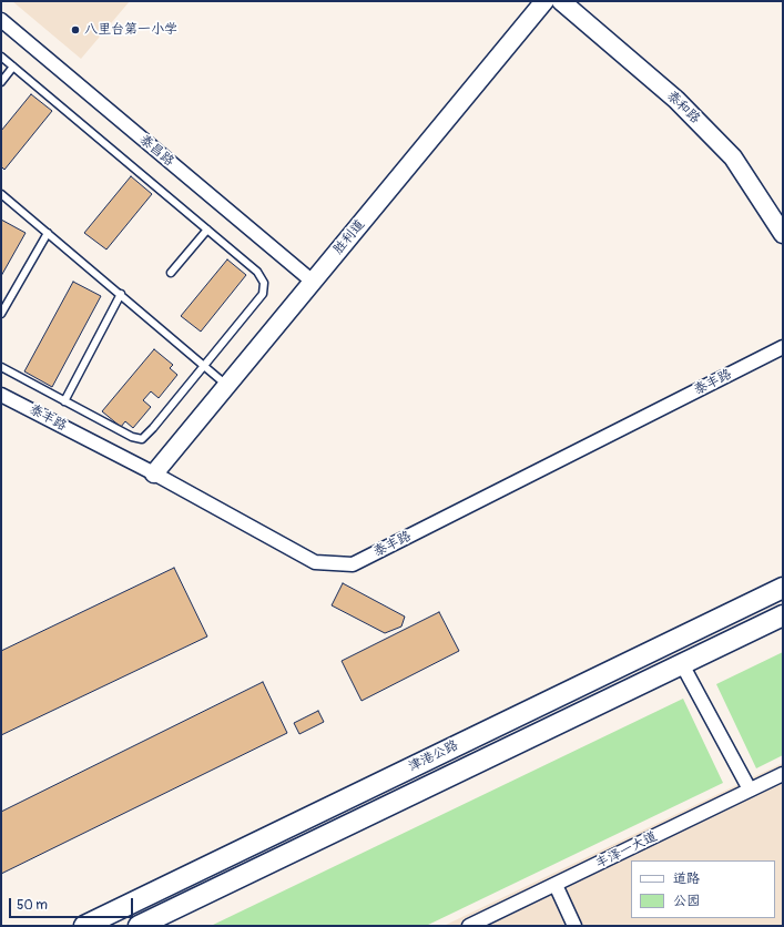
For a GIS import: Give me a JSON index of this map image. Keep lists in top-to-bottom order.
{
  "streets": {
    "main road": ["津港公路"],
    "street": [
      "泰和路",
      "泰昌路",
      "胜利道",
      "泰丰路",
      "丰泽一大道"
    ]
  },
  "crossings": [
    ["泰昌路", "胜利道"],
    ["胜利道", "泰丰路"]
  ],
  "places": ["八里台第一小学"],
  "legend": ["道路", "公园"],
  "scale_bar": "50 m"
}
